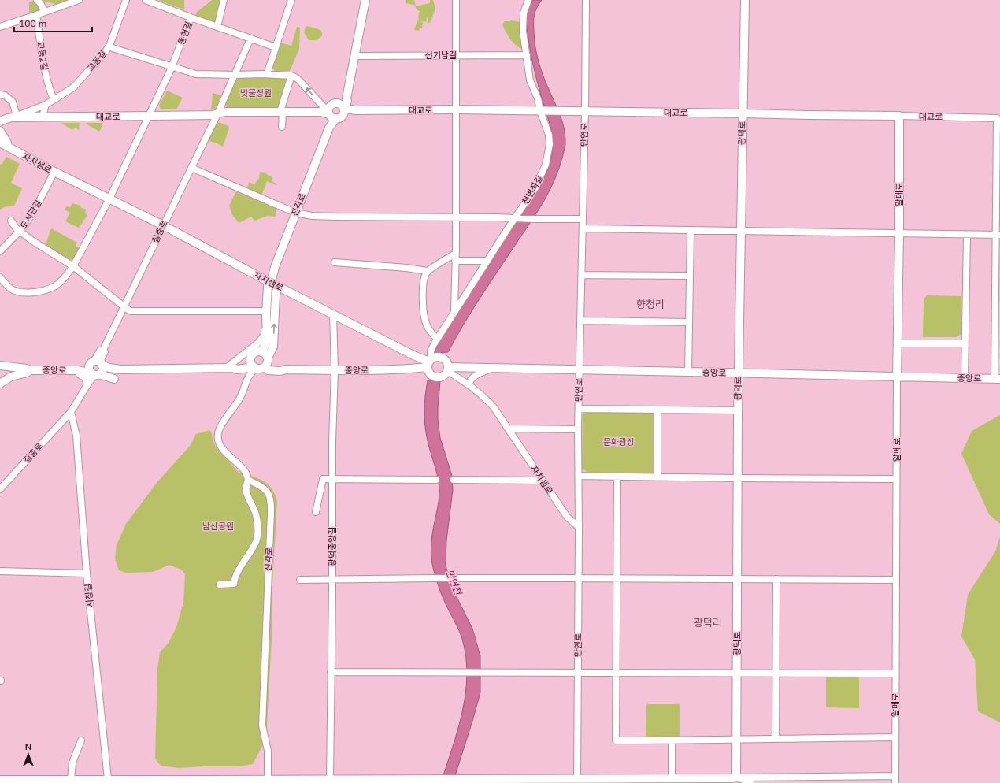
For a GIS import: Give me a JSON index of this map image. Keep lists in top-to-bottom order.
{
  "streets": {
    "street": [
      "동헌길",
      "신기남길",
      "교동2길",
      "교동길",
      "대교로",
      "광덕로",
      "만연로",
      "자치샘로",
      "천변좌길",
      "알메로",
      "진각로",
      "도서관길",
      "칠충로",
      "중앙로",
      "광덕중앙길",
      "시장길"
    ]
  },
  "crossings": [
    ["동헌길", "대교로"],
    ["신기남길", "천변좌길"],
    ["교동2길", "교동길"],
    ["교동길", "대교로"],
    ["대교로", "광덕로"],
    ["대교로", "만연로"],
    ["대교로", "천변좌길"],
    ["대교로", "알메로"],
    ["대교로", "진각로"],
    ["대교로", "칠충로"],
    ["광덕로", "중앙로"],
    ["만연로", "자치샘로"],
    ["만연로", "중앙로"],
    ["자치샘로", "천변좌길"],
    ["자치샘로", "진각로"],
    ["자치샘로", "도서관길"],
    ["자치샘로", "칠충로"],
    ["자치샘로", "중앙로"],
    ["자치샘로", "광덕중앙길"],
    ["천변좌길", "중앙로"],
    ["알메로", "중앙로"],
    ["진각로", "중앙로"],
    ["칠충로", "시장길"],
    ["중앙로", "광덕중앙길"]
  ],
  "districts": ["향청리", "광덕리"],
  "water": ["만연천"],
  "parks": ["빗물정원", "문화광장", "남산공원"],
  "scale_bar": "100 m",
  "north": "top"
}
